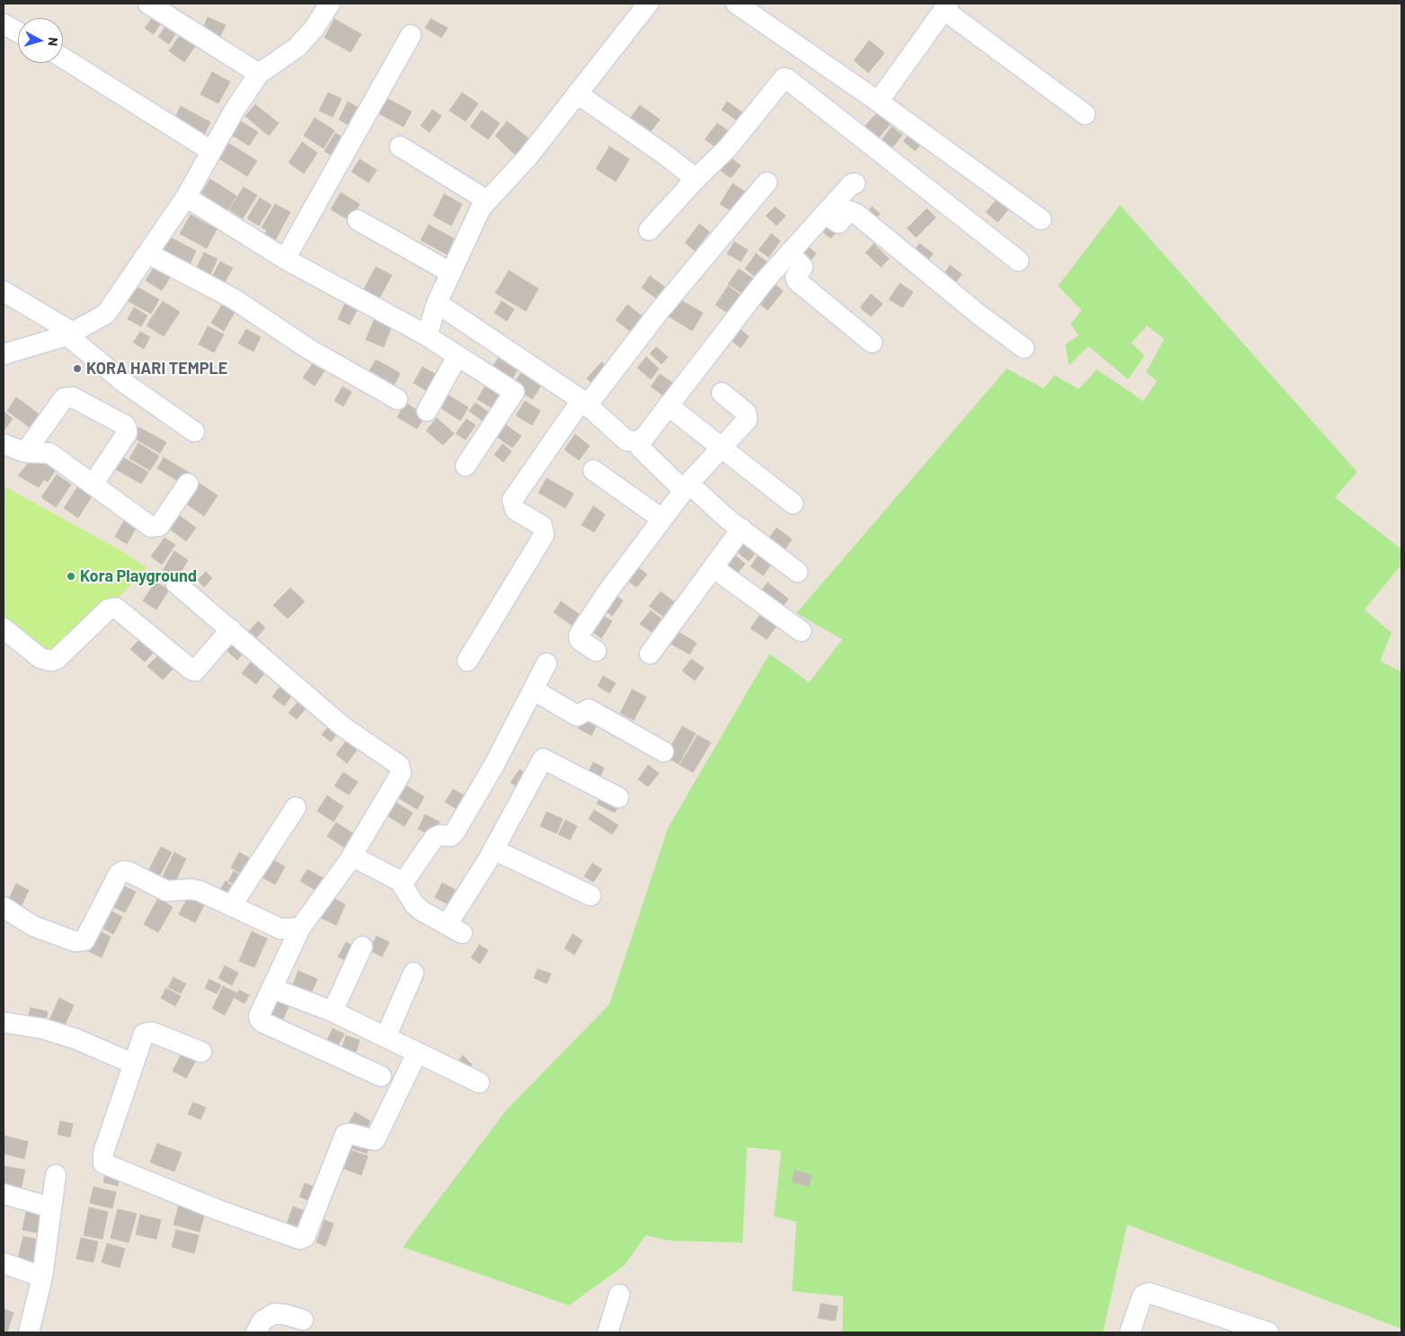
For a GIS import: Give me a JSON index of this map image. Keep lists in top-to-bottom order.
{
  "places": ["KORA HARI TEMPLE", "Kora Playground"],
  "north": "right"
}
